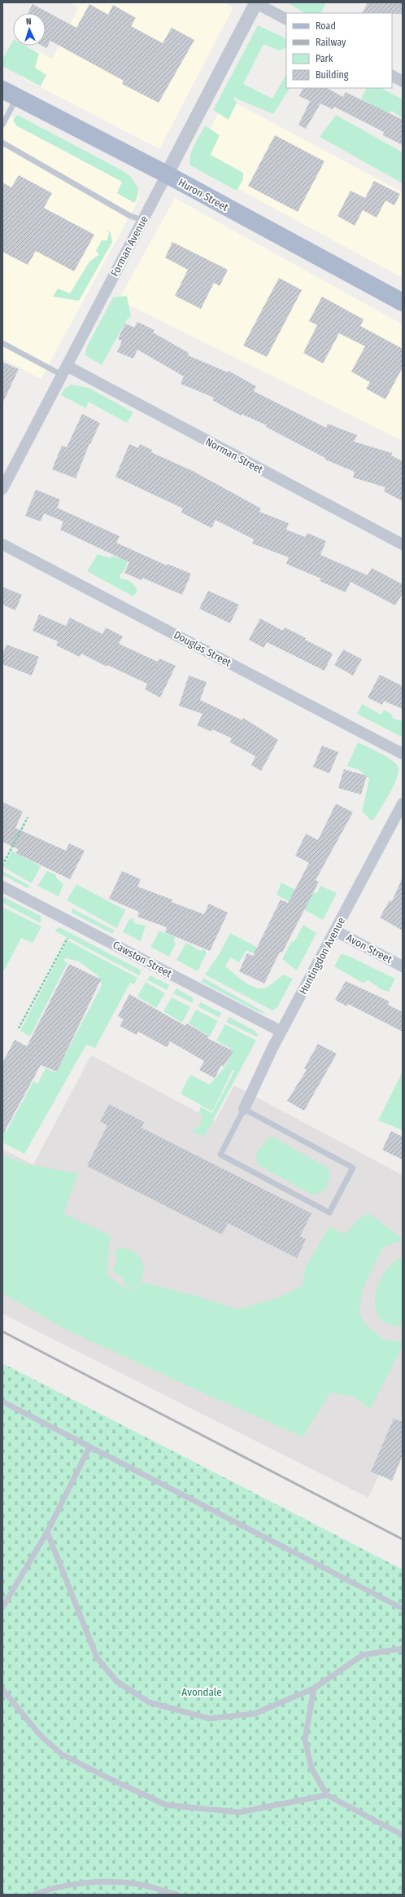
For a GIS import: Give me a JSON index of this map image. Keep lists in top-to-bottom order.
{
  "streets": {
    "main road": ["Huron Street"],
    "street": [
      "Forman Avenue",
      "Norman Street",
      "Douglas Street",
      "Avon Street",
      "Huntingdon Avenue",
      "Cawston Street"
    ]
  },
  "crossings": [
    ["Huron Street", "Forman Avenue"],
    ["Forman Avenue", "Norman Street"],
    ["Avon Street", "Huntingdon Avenue"],
    ["Huntingdon Avenue", "Cawston Street"]
  ],
  "parks": ["Avondale"],
  "legend": [
    "Road",
    "Railway",
    "Park",
    "Building"
  ],
  "north": "top"
}
